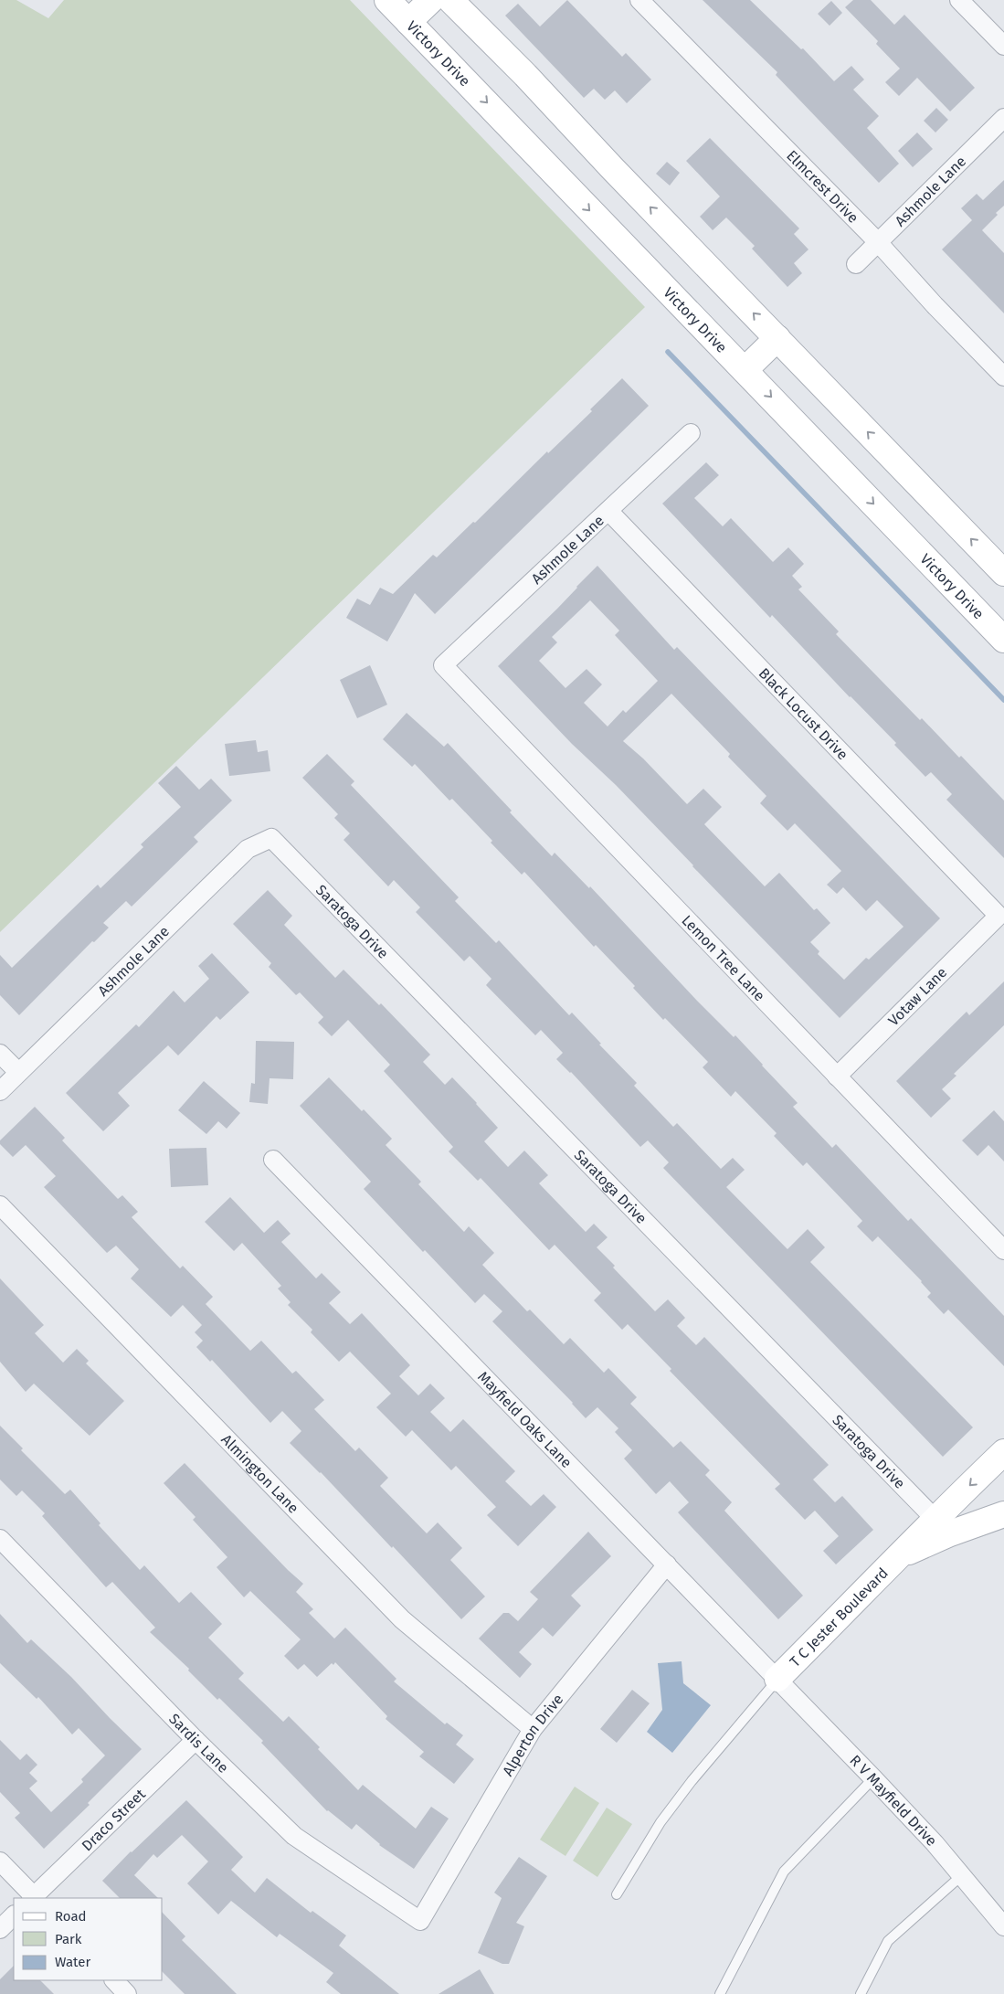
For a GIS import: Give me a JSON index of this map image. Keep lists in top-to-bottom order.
{
  "streets": {
    "main road": ["Victory Drive", "T C Jester Boulevard"],
    "street": [
      "Elmcrest Drive",
      "Ashmole Lane",
      "Black Locust Drive",
      "Saratoga Drive",
      "Lemon Tree Lane",
      "Votaw Lane",
      "Mayfield Oaks Lane",
      "Almington Lane",
      "Alperton Drive",
      "Sardis Lane",
      "R V Mayfield Drive",
      "Draco Street"
    ]
  },
  "crossings": [
    ["Elmcrest Drive", "Ashmole Lane"],
    ["Ashmole Lane", "Black Locust Drive"],
    ["Ashmole Lane", "Saratoga Drive"],
    ["Ashmole Lane", "Lemon Tree Lane"],
    ["Black Locust Drive", "Votaw Lane"],
    ["Saratoga Drive", "T C Jester Boulevard"],
    ["Lemon Tree Lane", "Votaw Lane"],
    ["Mayfield Oaks Lane", "T C Jester Boulevard"],
    ["Mayfield Oaks Lane", "Alperton Drive"],
    ["Mayfield Oaks Lane", "R V Mayfield Drive"],
    ["Almington Lane", "Alperton Drive"],
    ["T C Jester Boulevard", "R V Mayfield Drive"],
    ["Alperton Drive", "Sardis Lane"],
    ["Sardis Lane", "Draco Street"]
  ],
  "legend": ["Road", "Park", "Water"]
}
